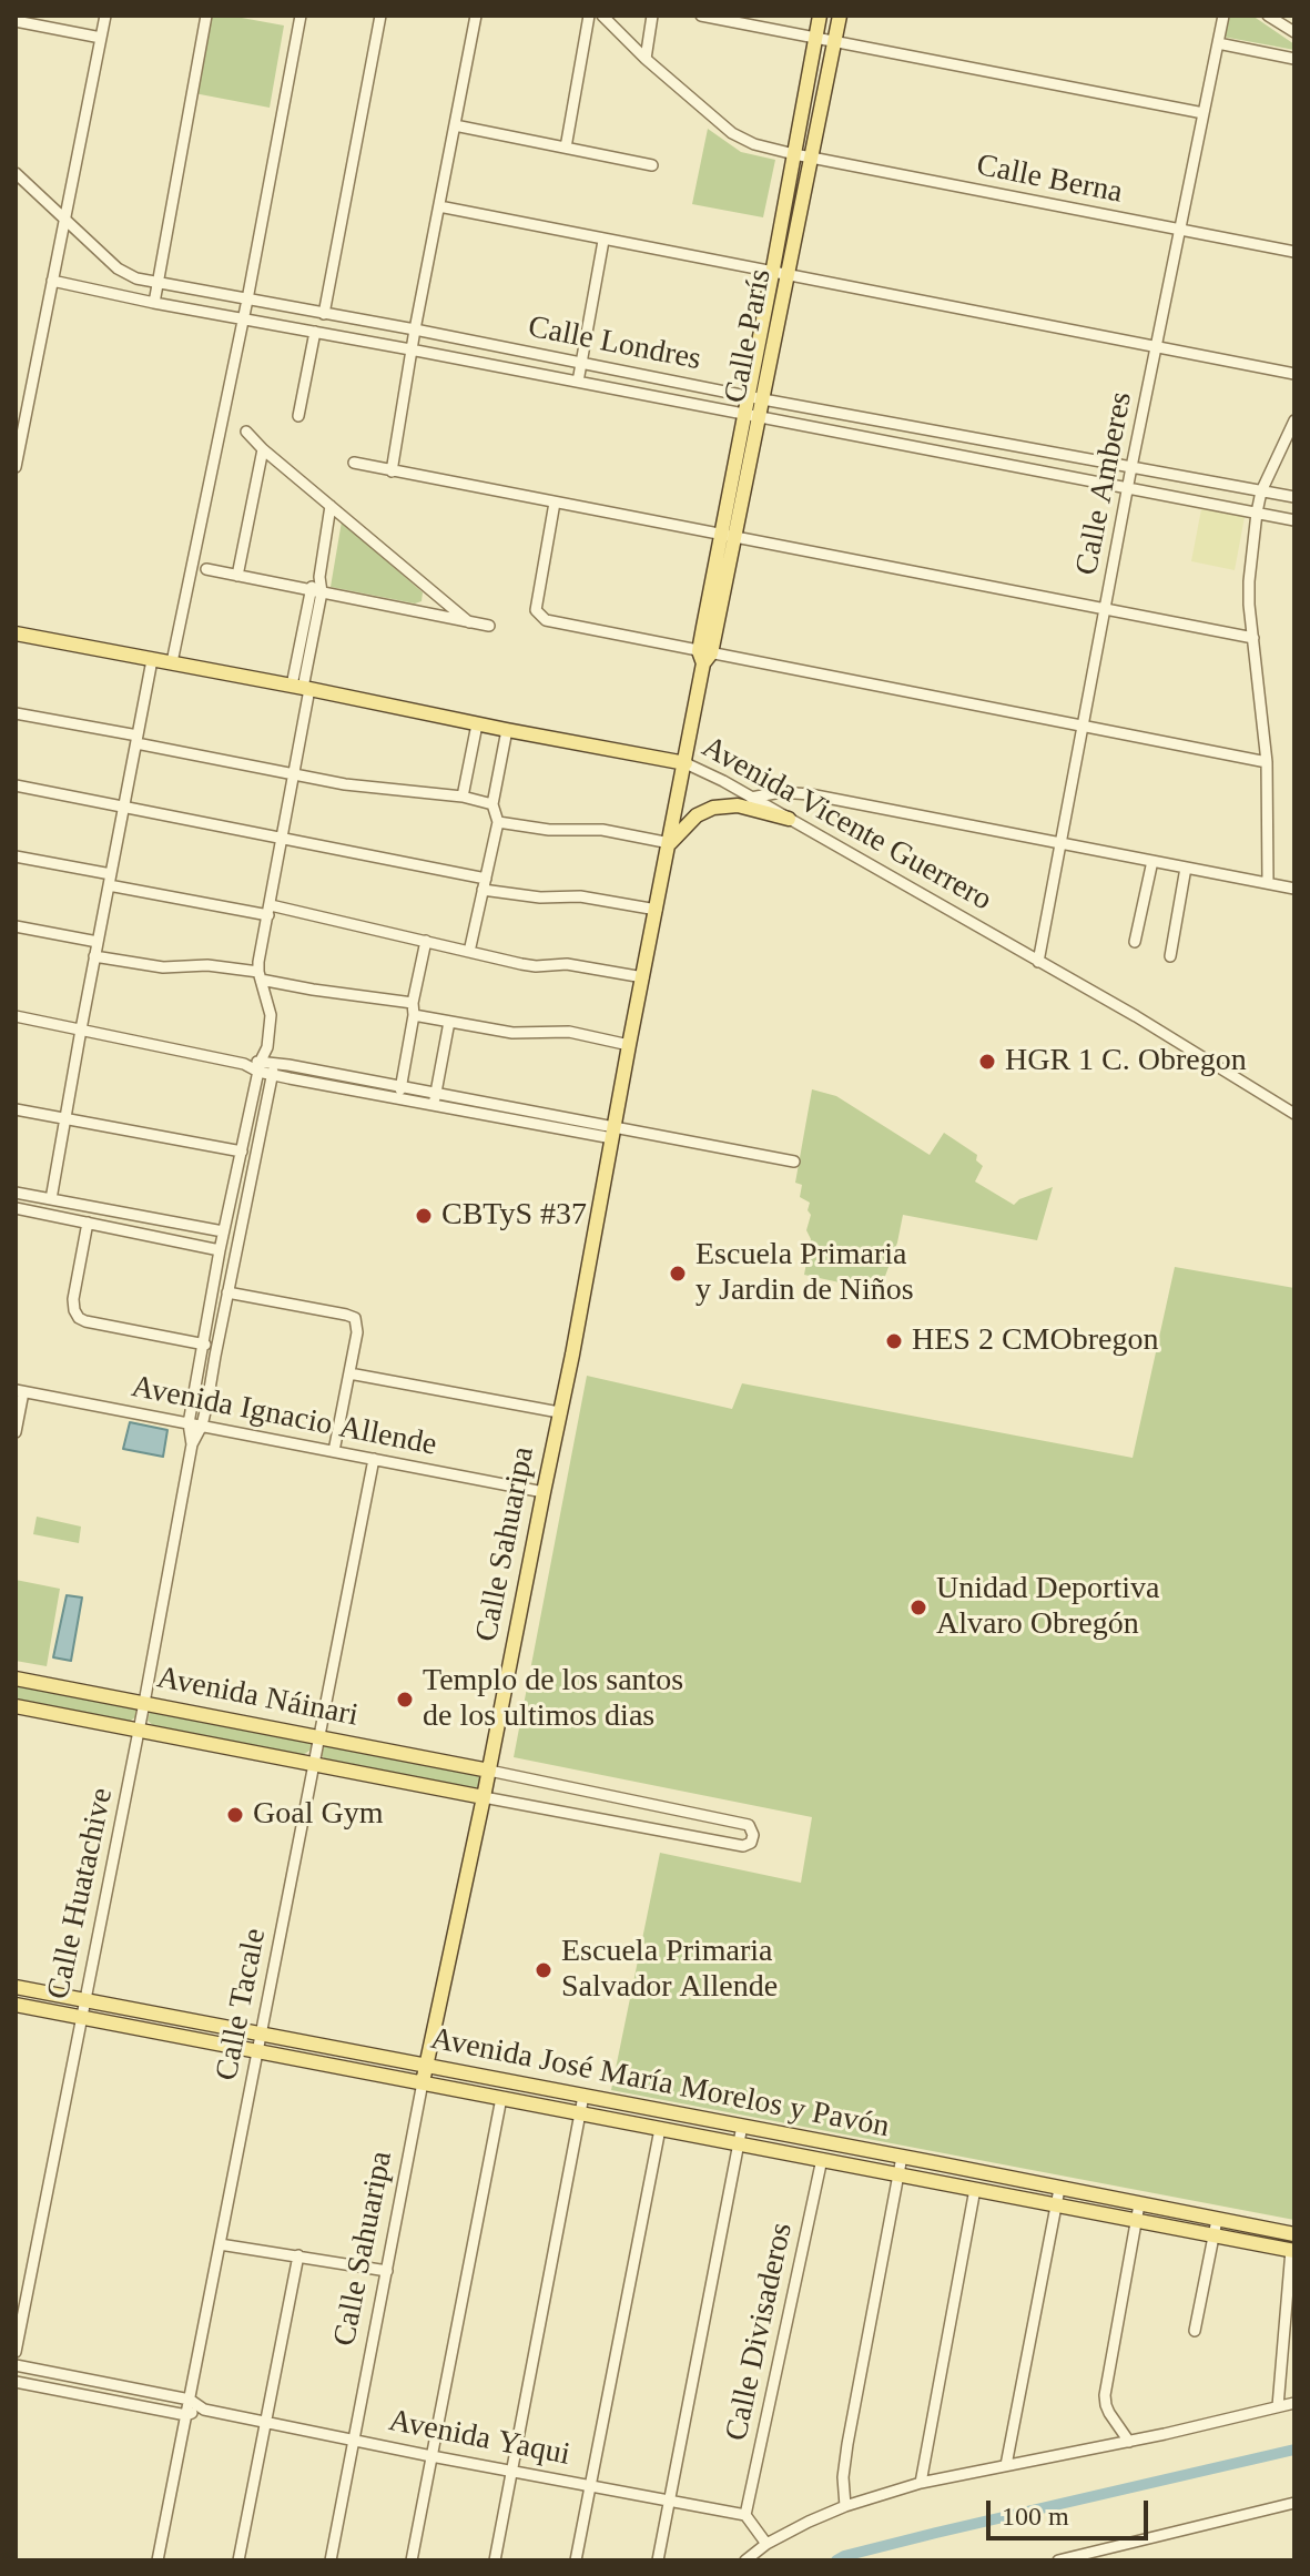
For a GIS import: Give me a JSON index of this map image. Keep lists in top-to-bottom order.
{
  "streets": {
    "main road": [
      "Calle París",
      "Avenida Vicente Guerrero",
      "Calle Sahuaripa",
      "Avenida Náinari",
      "Avenida José María Morelos y Pavón"
    ],
    "street": [
      "Calle Berna",
      "Calle Londres",
      "Calle Amberes",
      "Avenida Ignacio Allende",
      "Calle Huatachive",
      "Calle Tacale",
      "Calle Divisaderos",
      "Avenida Yaqui"
    ]
  },
  "crossings": [
    ["Calle Berna", "Calle París"],
    ["Calle Berna", "Calle Amberes"],
    ["Calle París", "Calle Londres"],
    ["Calle París", "Avenida Vicente Guerrero"],
    ["Calle París", "Calle Sahuaripa"],
    ["Calle Londres", "Calle Amberes"],
    ["Calle Amberes", "Avenida Vicente Guerrero"],
    ["Avenida Vicente Guerrero", "Calle Sahuaripa"],
    ["Avenida Ignacio Allende", "Calle Sahuaripa"],
    ["Avenida Ignacio Allende", "Calle Huatachive"],
    ["Avenida Ignacio Allende", "Calle Tacale"],
    ["Calle Sahuaripa", "Avenida Náinari"],
    ["Calle Sahuaripa", "Avenida José María Morelos y Pavón"],
    ["Calle Sahuaripa", "Avenida Yaqui"],
    ["Avenida Náinari", "Calle Huatachive"],
    ["Avenida Náinari", "Calle Tacale"],
    ["Calle Huatachive", "Avenida José María Morelos y Pavón"],
    ["Calle Tacale", "Avenida José María Morelos y Pavón"],
    ["Calle Tacale", "Avenida Yaqui"],
    ["Avenida José María Morelos y Pavón", "Calle Divisaderos"],
    ["Calle Divisaderos", "Avenida Yaqui"]
  ],
  "places": [
    "HGR 1 C. Obregon",
    "CBTyS #37",
    "Escuela Primaria y Jardin de Niños",
    "HES 2 CMObregon",
    "Unidad Deportiva Alvaro Obregón",
    "Templo de los santos de los ultimos dias",
    "Goal Gym",
    "Escuela Primaria Salvador Allende"
  ],
  "scale_bar": "100 m"
}
